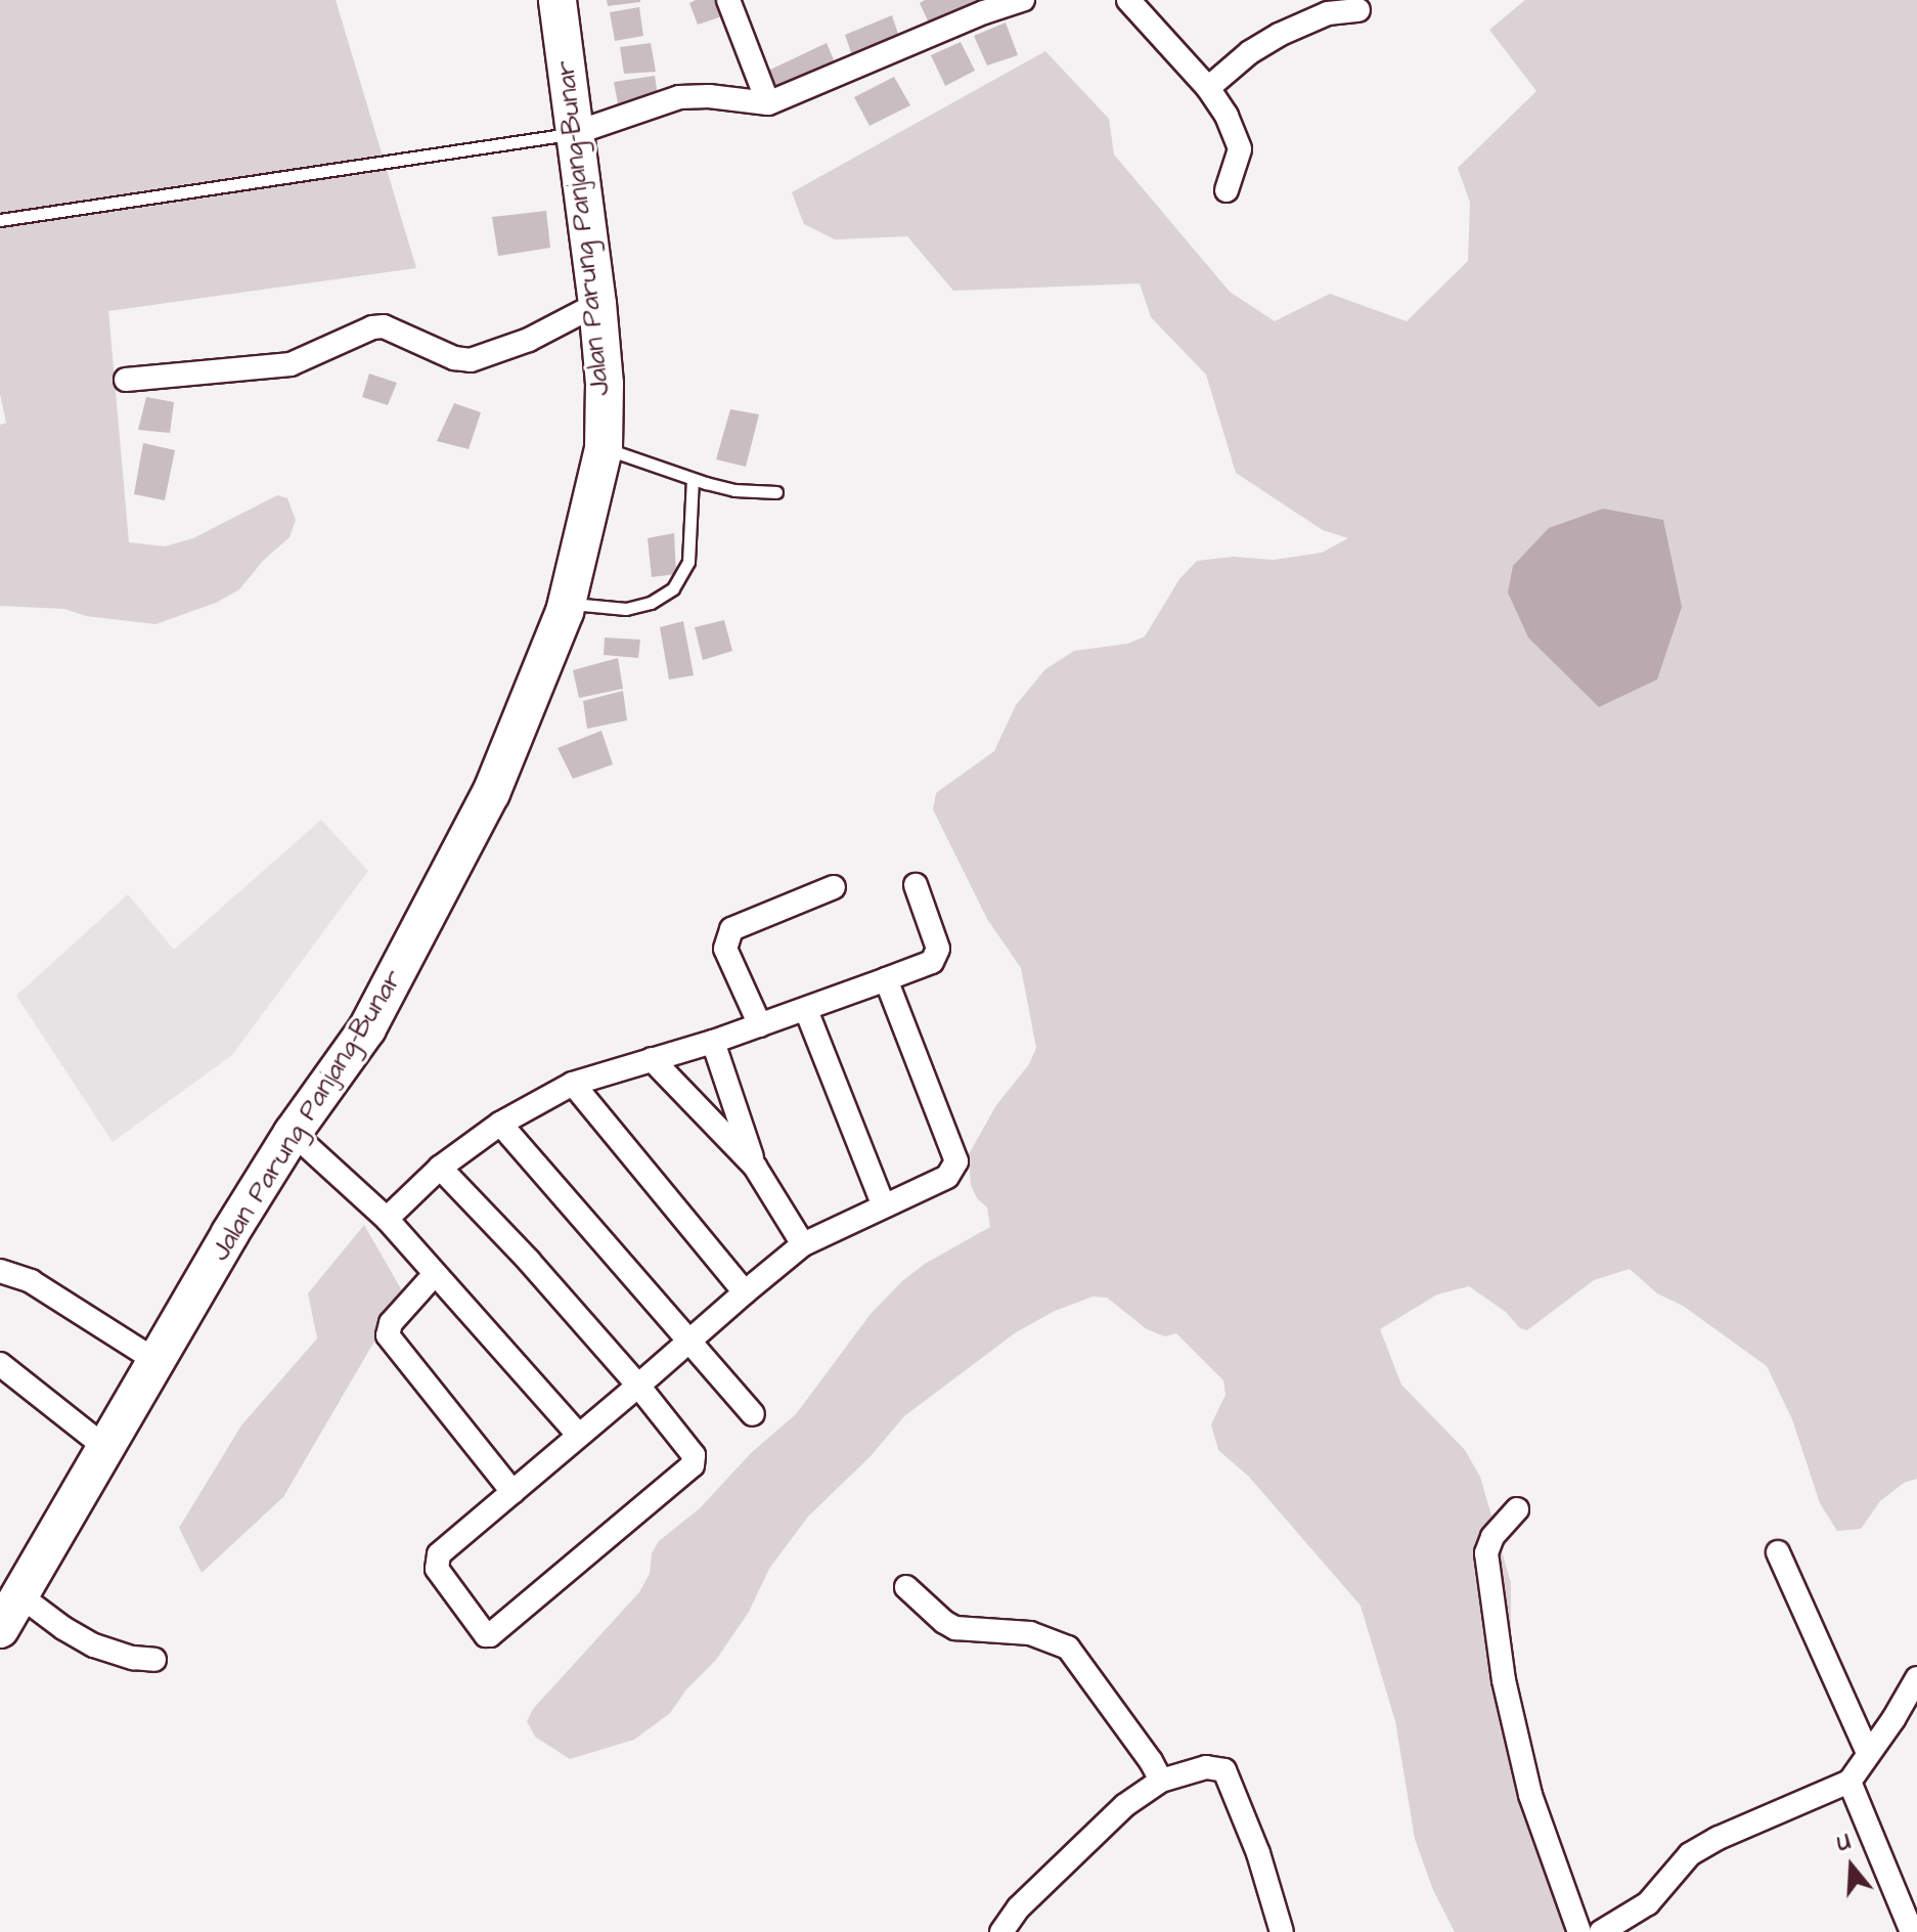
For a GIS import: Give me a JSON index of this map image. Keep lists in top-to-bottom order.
{
  "streets": {
    "main road": ["Jalan Parung Panjang–Bunar"]
  },
  "north": "top"
}
